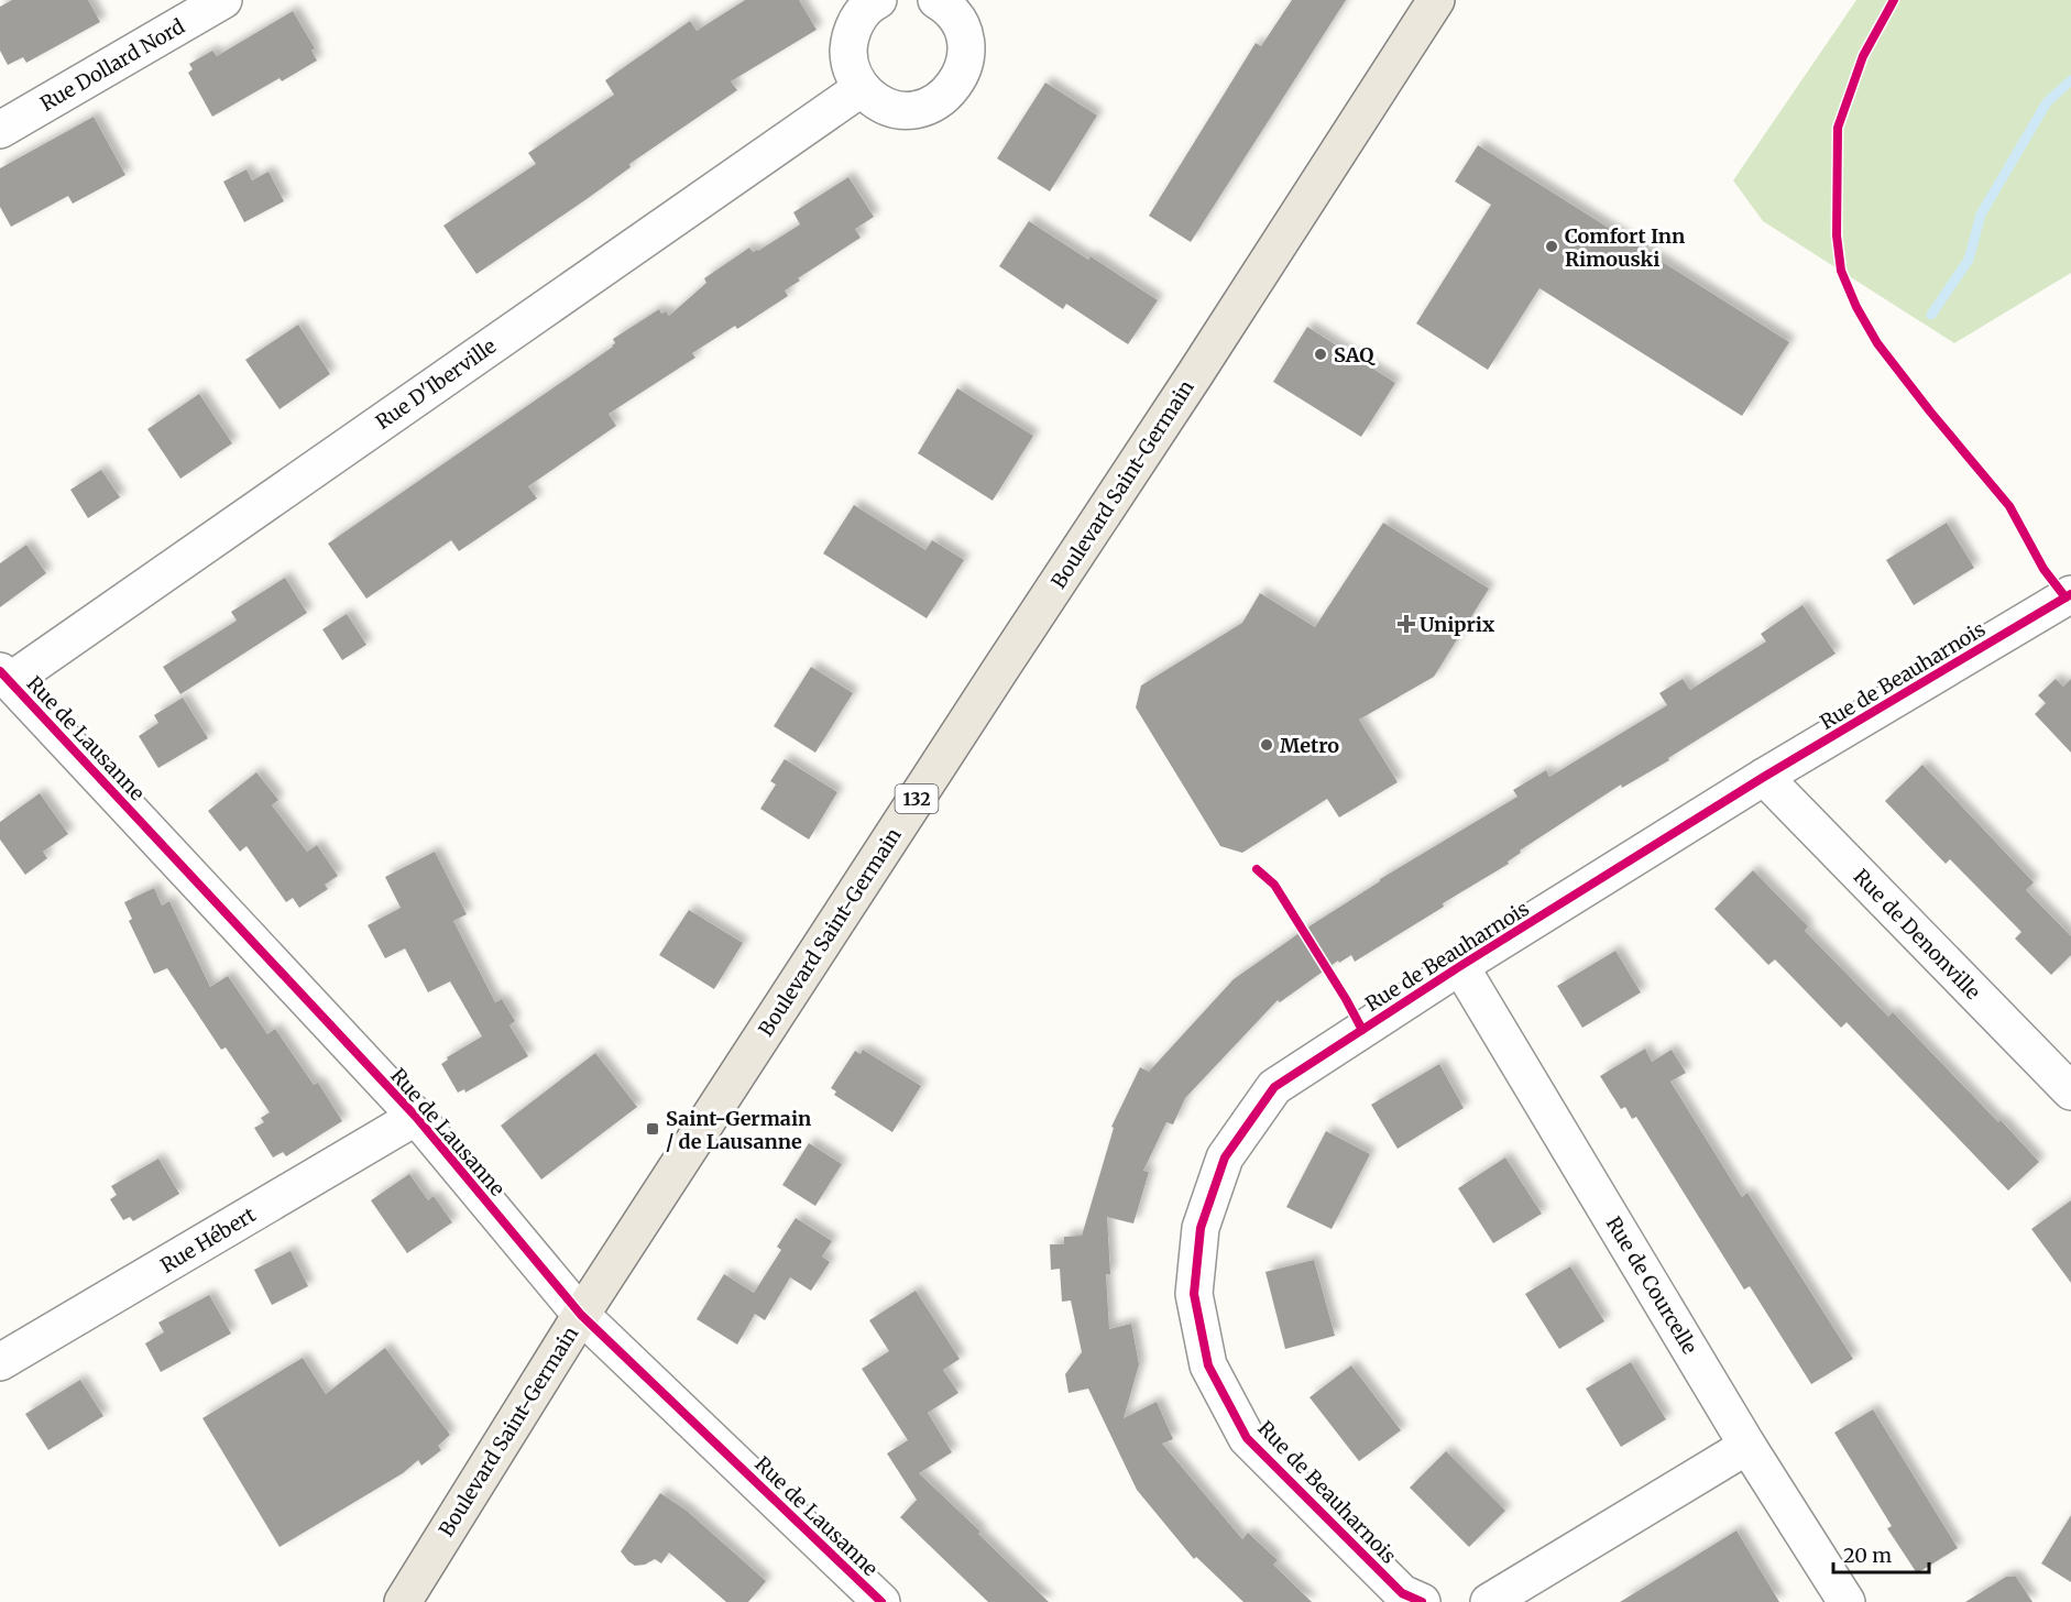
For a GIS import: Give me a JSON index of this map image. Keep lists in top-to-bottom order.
{
  "streets": {
    "main road": ["Boulevard Saint-Germain", "132"],
    "street": [
      "Rue Dollard Nord",
      "Rue D'Iberville",
      "Rue de Beauharnois",
      "Rue de Lausanne",
      "Rue de Denonville",
      "Rue Hébert",
      "Rue de Courcelle"
    ]
  },
  "crossings": [
    ["Rue D'Iberville", "Rue de Lausanne"],
    ["Boulevard Saint-Germain", "Rue de Lausanne"],
    ["Rue de Beauharnois", "Rue de Denonville"],
    ["Rue de Beauharnois", "Rue de Courcelle"],
    ["Rue de Lausanne", "Rue Hébert"]
  ],
  "places": {
    "other": ["Comfort Inn Rimouski", "SAQ", "Metro"],
    "health": ["Uniprix"],
    "transit": ["Saint-Germain / de Lausanne"]
  },
  "scale_bar": "20 m"
}
